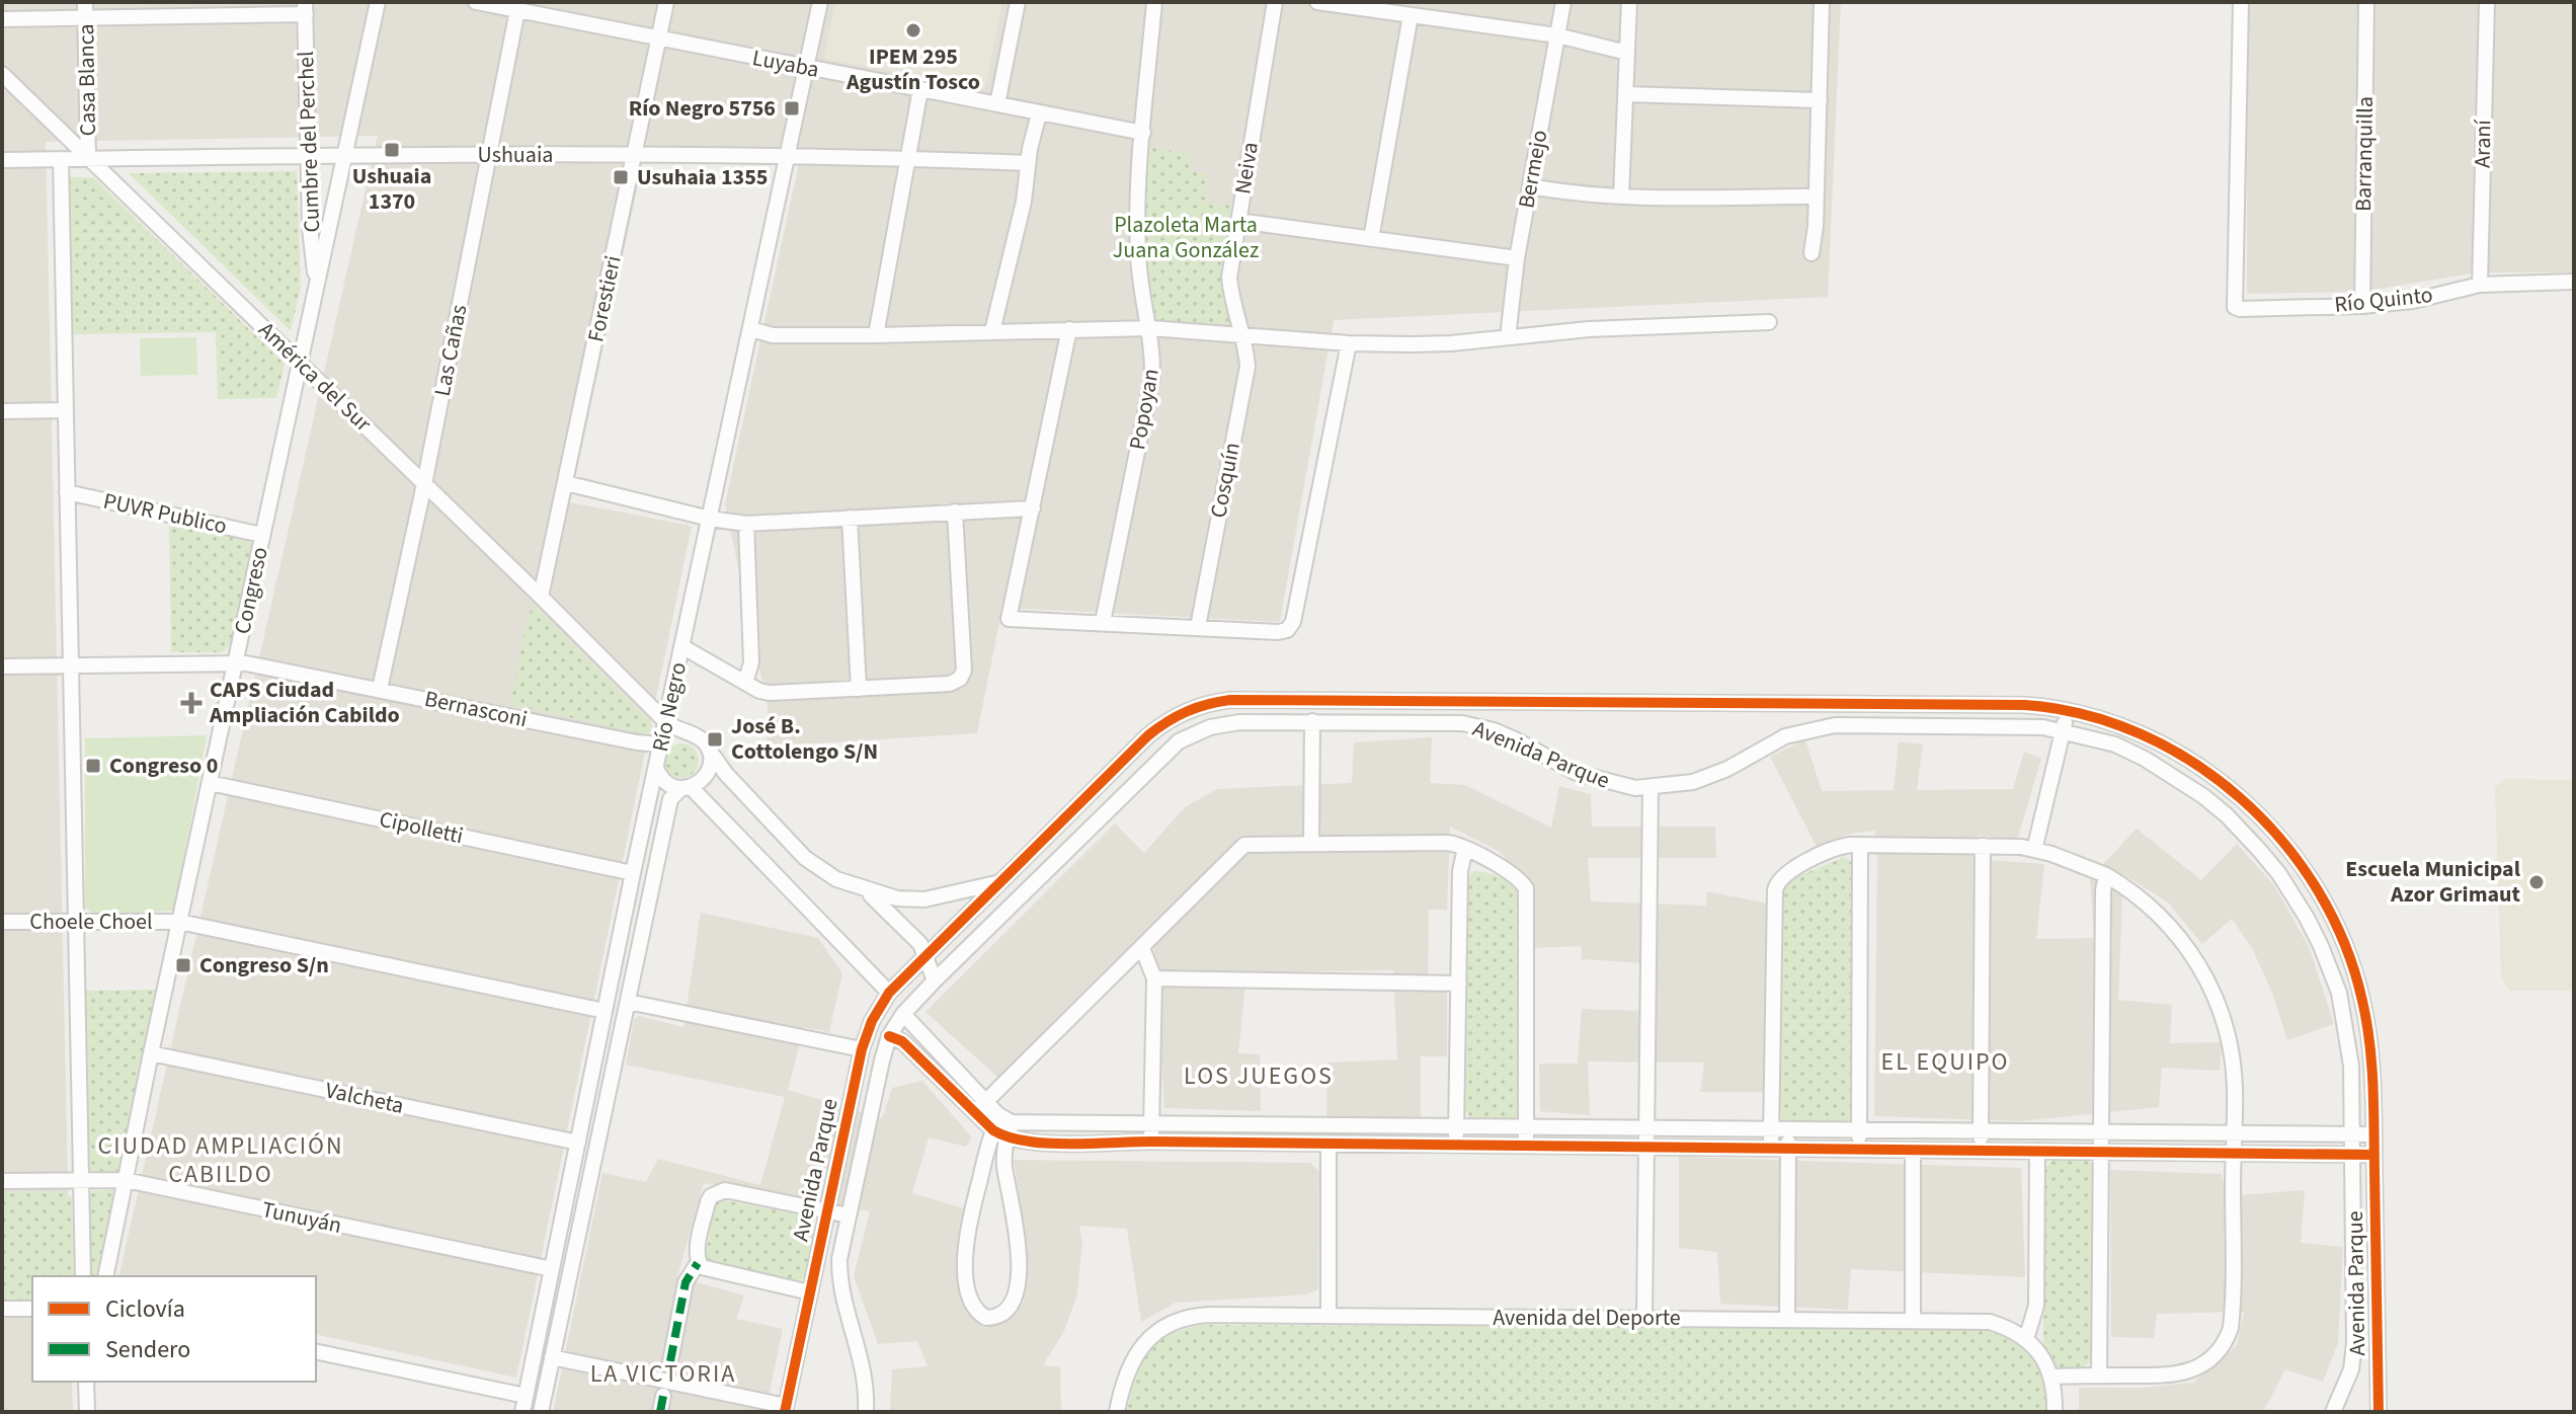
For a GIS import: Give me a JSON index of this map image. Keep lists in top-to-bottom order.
{
  "streets": {
    "street": [
      "Luyaba",
      "Casa Blanca",
      "Cumbre del Perchel",
      "Araní",
      "Barranquilla",
      "Ushuaia",
      "Neiva",
      "Bermejo",
      "Forestieri",
      "Río Quinto",
      "Las Cañas",
      "América del Sur",
      "Popoyan",
      "Cosquín",
      "PUVR Publico",
      "Congreso",
      "Río Negro",
      "Bernasconi",
      "Avenida Parque",
      "Cipolletti",
      "Choele Choel",
      "Valcheta",
      "Tunuyán",
      "Avenida del Deporte"
    ]
  },
  "crossings": [
    ["Luyaba", "Forestieri"],
    ["Luyaba", "Las Cañas"],
    ["Luyaba", "Popoyan"],
    ["Luyaba", "Río Negro"],
    ["Casa Blanca", "Ushuaia"],
    ["Casa Blanca", "América del Sur"],
    ["Cumbre del Perchel", "Ushuaia"],
    ["Cumbre del Perchel", "Congreso"],
    ["Araní", "Río Quinto"],
    ["Barranquilla", "Río Quinto"],
    ["Ushuaia", "Forestieri"],
    ["Ushuaia", "Las Cañas"],
    ["Ushuaia", "América del Sur"],
    ["Ushuaia", "Congreso"],
    ["Ushuaia", "Río Negro"],
    ["Neiva", "Cosquín"],
    ["Forestieri", "América del Sur"],
    ["Las Cañas", "América del Sur"],
    ["Las Cañas", "Bernasconi"],
    ["América del Sur", "Congreso"],
    ["América del Sur", "Río Negro"],
    ["América del Sur", "Bernasconi"],
    ["PUVR Publico", "Congreso"],
    ["Congreso", "Bernasconi"],
    ["Congreso", "Cipolletti"],
    ["Congreso", "Choele Choel"],
    ["Congreso", "Valcheta"],
    ["Congreso", "Tunuyán"],
    ["Río Negro", "Bernasconi"],
    ["Río Negro", "Cipolletti"],
    ["Río Negro", "Choele Choel"],
    ["Río Negro", "Valcheta"],
    ["Río Negro", "Tunuyán"]
  ],
  "districts": [
    "EL EQUIPO",
    "LOS JUEGOS",
    "CIUDAD AMPLIACIÓN CABILDO",
    "LA VICTORIA"
  ],
  "parks": ["Plazoleta Marta Juana González"],
  "places": {
    "other": ["IPEM 295 Agustín Tosco", "Escuela Municipal Azor Grimaut"],
    "transit": [
      "Río Negro 5756",
      "Ushuaia 1370",
      "Usuhaia 1355",
      "José B. Cottolengo S/N",
      "Congreso 0",
      "Congreso S/n"
    ],
    "health": ["CAPS Ciudad Ampliación Cabildo"]
  },
  "legend": ["Ciclovía", "Sendero"]
}
